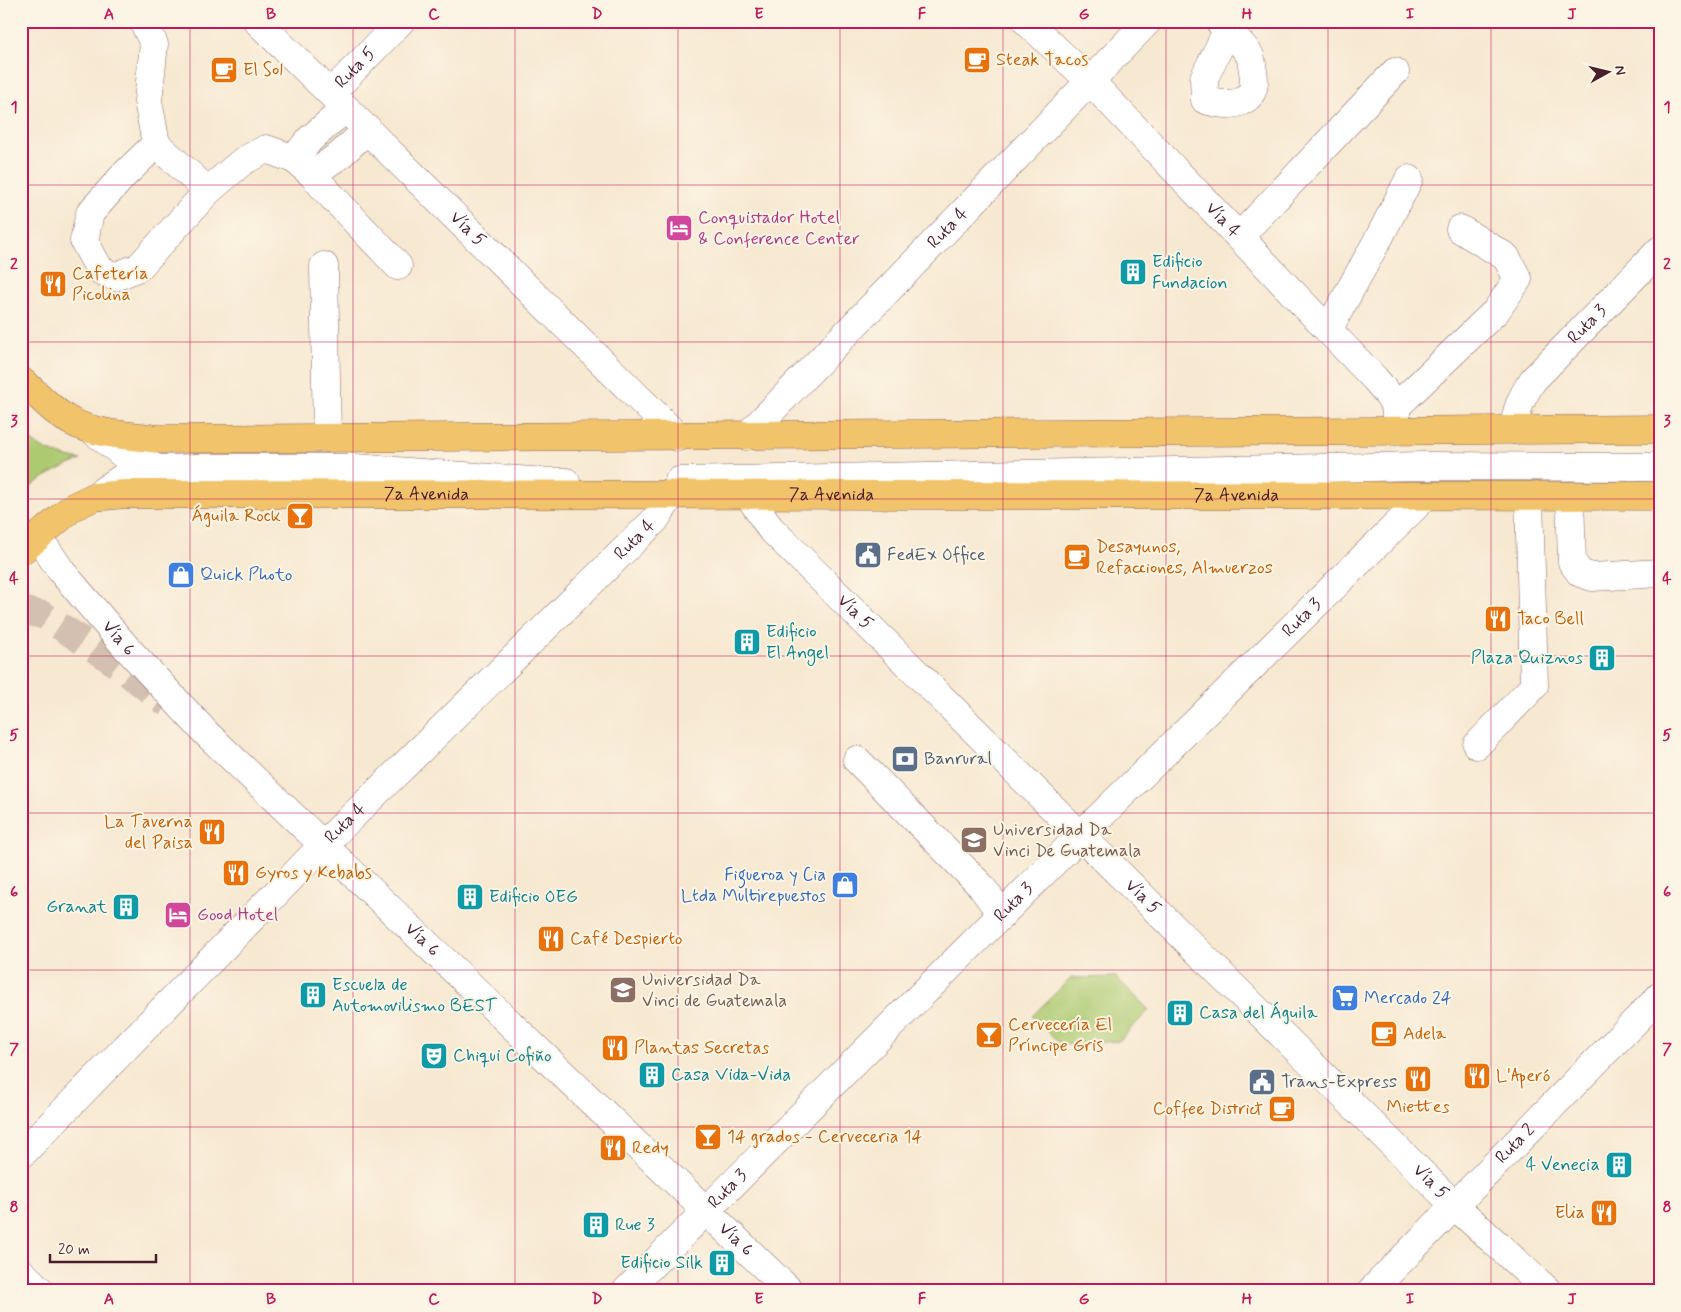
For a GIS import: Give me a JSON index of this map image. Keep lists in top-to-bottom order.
{
  "streets": {
    "main road": ["7a Avenida"],
    "street": [
      "Ruta 5",
      "Vía 4",
      "Vía 5",
      "Ruta 4",
      "Ruta 3",
      "Vía 6",
      "Ruta 2"
    ]
  },
  "crossings": [
    ["Ruta 5", "Vía 5"],
    ["Vía 4", "Ruta 4"],
    ["Vía 5", "Ruta 3"],
    ["Vía 5", "7a Avenida"],
    ["Vía 5", "Ruta 2"],
    ["Ruta 4", "7a Avenida"],
    ["Ruta 4", "Vía 6"],
    ["Ruta 3", "7a Avenida"],
    ["Ruta 3", "Vía 6"],
    ["7a Avenida", "Vía 6"]
  ],
  "places": {
    "cafe": [
      "Steak Tacos",
      "El Sol",
      "Desayunos, Refacciones, Almuerzos",
      "Adela",
      "Coffee District"
    ],
    "hotel": ["Conquistador Hotel & Conference Center", "Good Hotel"],
    "building": [
      "Edificio Fundacion",
      "Edificio El Angel",
      "Plaza Quiznos",
      "Edificio OEG",
      "Granat",
      "Escuela de Automovilismo BEST",
      "Casa del Águila",
      "Casa Vida-Vida",
      "4 Venecia",
      "Rue 3",
      "Edificio Silk"
    ],
    "restaurant": [
      "Cafetería Picolina",
      "Taco Bell",
      "La Taverna del Paisa",
      "Gyros y Kebabs",
      "Café Despierto",
      "Plantas Secretas",
      "L'Aperó",
      "Miettes",
      "Redy",
      "Elia"
    ],
    "bar": ["Águila Rock", "Cervecería El Príncipe Gris", "14 grados - Cerveceria 14"],
    "public building": ["FedEx Office", "Trans-Express"],
    "shop": ["Quick Photo", "Figueroa y Cia Ltda Multirepuestos"],
    "bank": ["Banrural"],
    "school or university": ["Universidad Da Vinci De Guatemala", "Universidad Da Vinci de Guatemala"],
    "supermarket": ["Mercado 24"],
    "theatre": ["Chiqui Cofiño"]
  },
  "scale_bar": "20 m",
  "north": "right",
  "grid": {
    "columns": [
      "A",
      "B",
      "C",
      "D",
      "E",
      "F",
      "G",
      "H",
      "I",
      "J"
    ],
    "rows": [
      "1",
      "2",
      "3",
      "4",
      "5",
      "6",
      "7",
      "8"
    ]
  }
}
